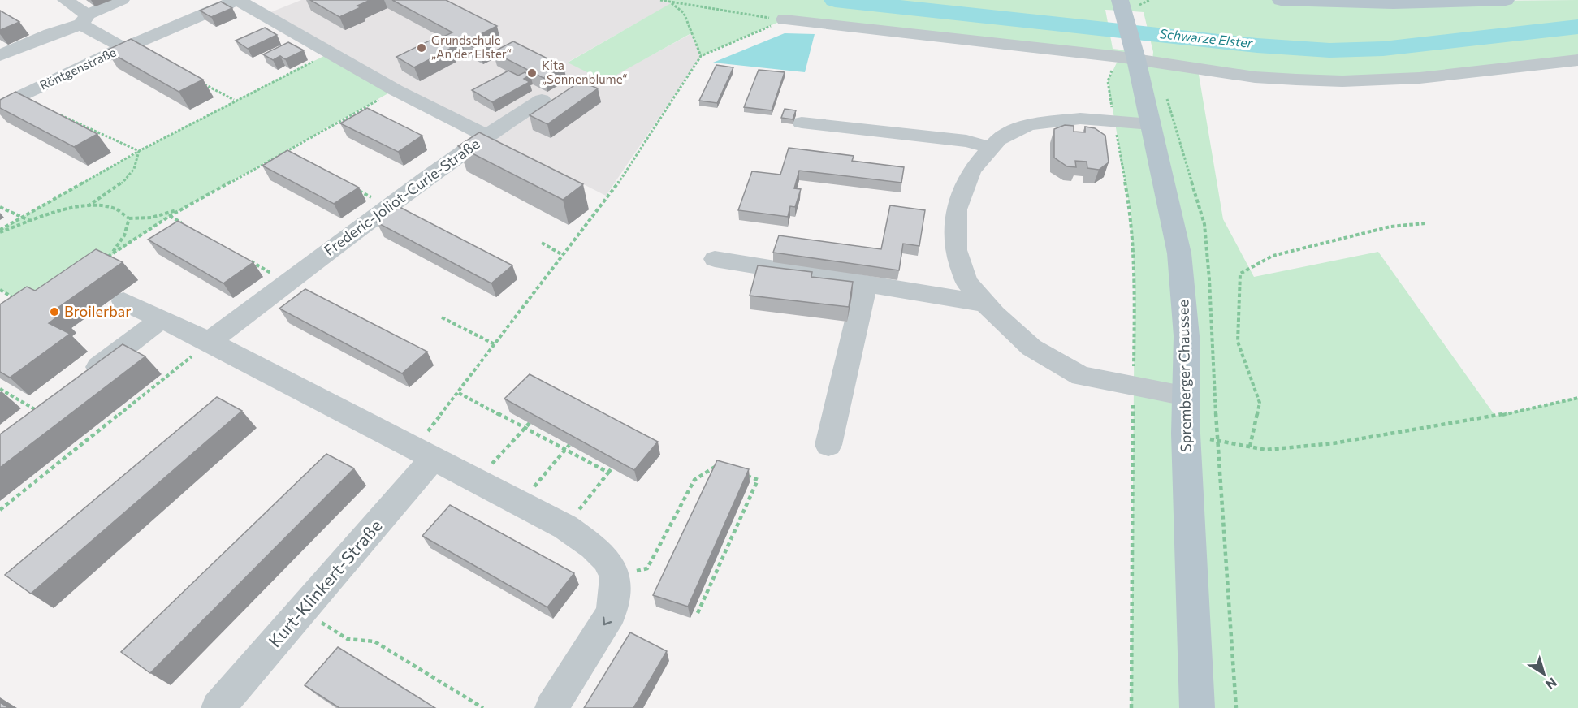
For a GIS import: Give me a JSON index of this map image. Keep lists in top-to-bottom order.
{
  "streets": {
    "main road": ["Spremberger Chaussee"],
    "street": ["Röntgenstraße", "Frederic-Joliot-Curie-Straße", "Kurt-Klinkert-Straße"]
  },
  "crossings": [
    ["Röntgenstraße", "Frederic-Joliot-Curie-Straße"]
  ],
  "water": ["Schwarze Elster"],
  "places": ["Grundschule „An der Elster“", "Kita „Sonnenblume“", "Broilerbar"],
  "north": "bottom right"
}
